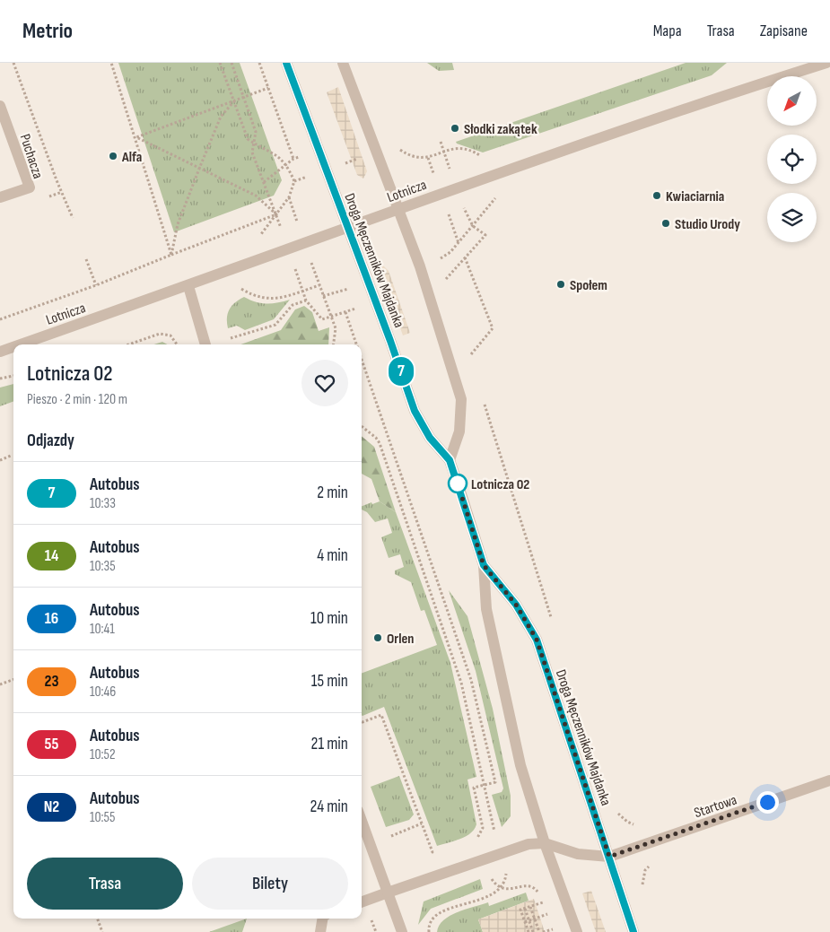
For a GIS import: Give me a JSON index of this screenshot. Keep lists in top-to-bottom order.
{
  "streets": {
    "street": [
      "Puchacza",
      "Lotnicza",
      "Droga Męczenników Majdanka",
      "Startowa"
    ]
  },
  "crossings": [
    ["Lotnicza", "Droga Męczenników Majdanka"],
    ["Droga Męczenników Majdanka", "Startowa"]
  ],
  "places": [
    "Słodki zakątek",
    "Alfa",
    "Kwiaciarnia",
    "Studio Urody",
    "Społem",
    "Lotnicza 02",
    "Orlen"
  ],
  "lines": ["bus line 7"],
  "north": "bottom left",
  "page": {
    "header": "Metrio",
    "nav": ["Mapa", "Trasa", "Zapisane"],
    "on_map": "7",
    "heading": [
      ["Lotnicza 02", "Pieszo · 2 min · 120 m"],
      "Odjazdy"
    ],
    "list": [
      {
        "mark": "7",
        "name": "Autobus",
        "note": "10:33",
        "value": "2 min"
      },
      {
        "mark": "14",
        "name": "Autobus",
        "note": "10:35",
        "value": "4 min"
      },
      {
        "mark": "16",
        "name": "Autobus",
        "note": "10:41",
        "value": "10 min"
      },
      {
        "mark": "23",
        "name": "Autobus",
        "note": "10:46",
        "value": "15 min"
      },
      {
        "mark": "55",
        "name": "Autobus",
        "note": "10:52",
        "value": "21 min"
      },
      {
        "mark": "N2",
        "name": "Autobus",
        "note": "10:55",
        "value": "24 min"
      }
    ],
    "buttons": ["Trasa", "Bilety"]
  }
}
